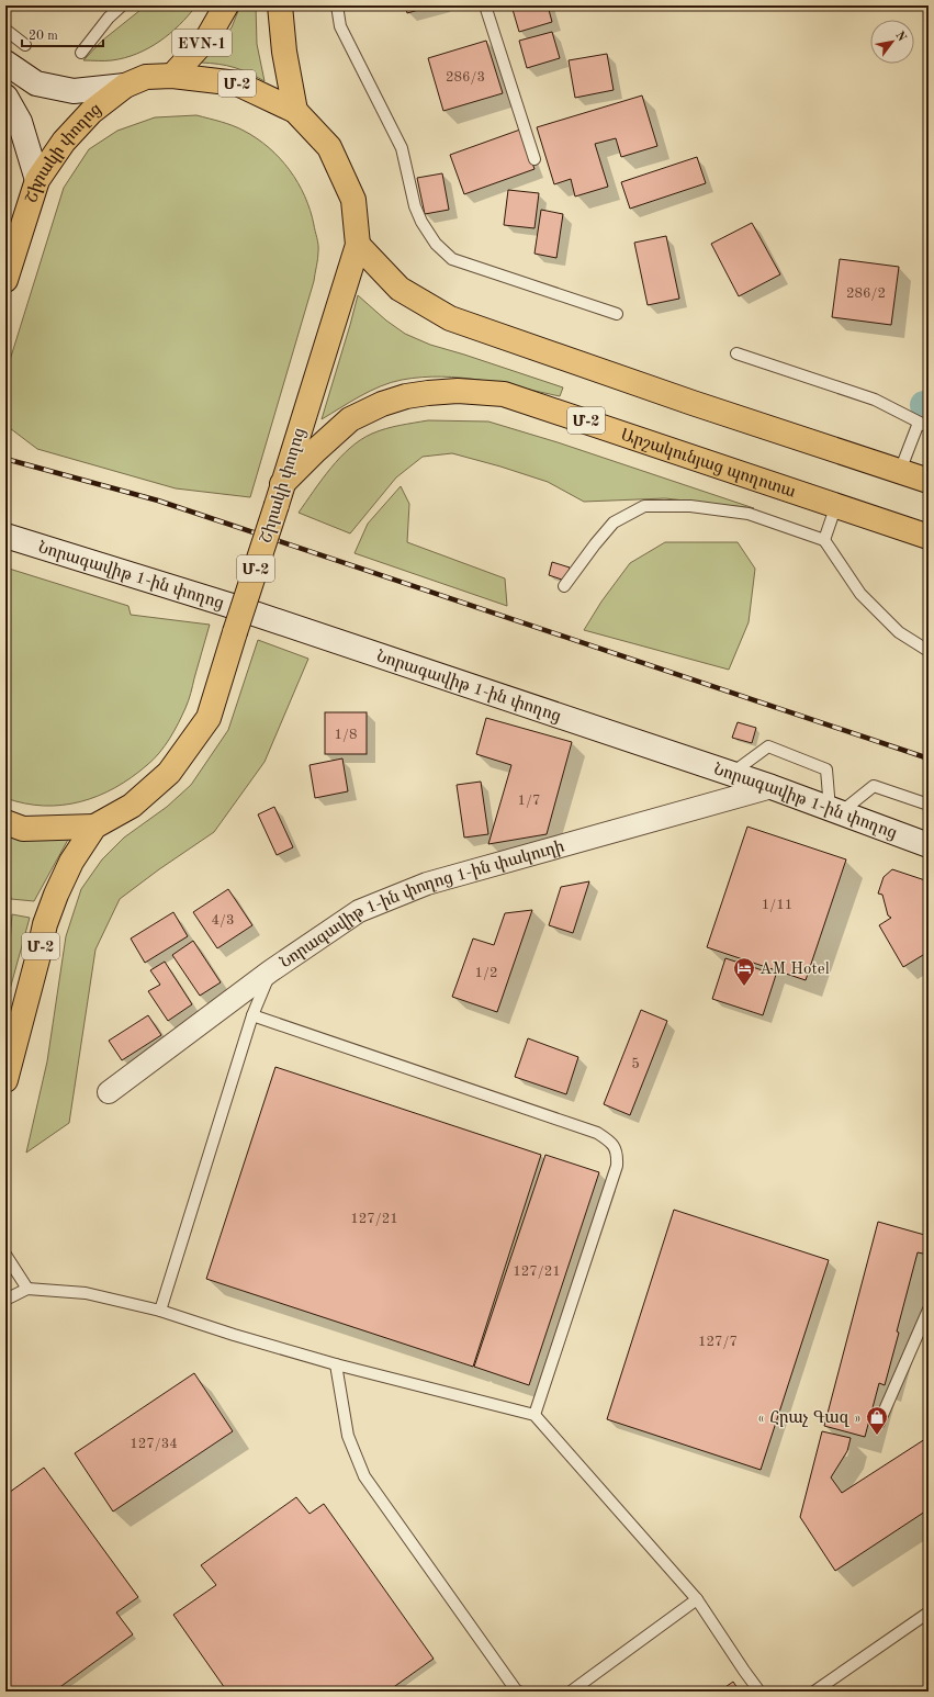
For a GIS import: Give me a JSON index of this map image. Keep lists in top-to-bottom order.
{
  "streets": {
    "main road": [
      "EVN-1",
      "Մ-2",
      "Շիրակի փողոց",
      "Արշակունյաց պողոտա",
      "Նորագավիթ 1-ին փողոց"
    ],
    "street": ["Նորագավիթ 1-ին փողոց 1-ին փակուղի"]
  },
  "crossings": [
    ["EVN-1", "Շիրակի փողոց"],
    ["Շիրակի փողոց", "Արշակունյաց պողոտա"],
    ["Նորագավիթ 1-ին փողոց", "Նորագավիթ 1-ին փողոց 1-ին փակուղի"]
  ],
  "places": {
    "hotel": ["AM Hotel"],
    "shop": ["« Հրաչ Գազ »"]
  },
  "house_numbers": [
    "286/3",
    "286/2",
    "1/8",
    "1/7",
    "1/11",
    "4/3",
    "1/2",
    "5",
    "127/21",
    "127/21",
    "127/7",
    "127/34"
  ],
  "scale_bar": "20 m",
  "north": "top right"
}
